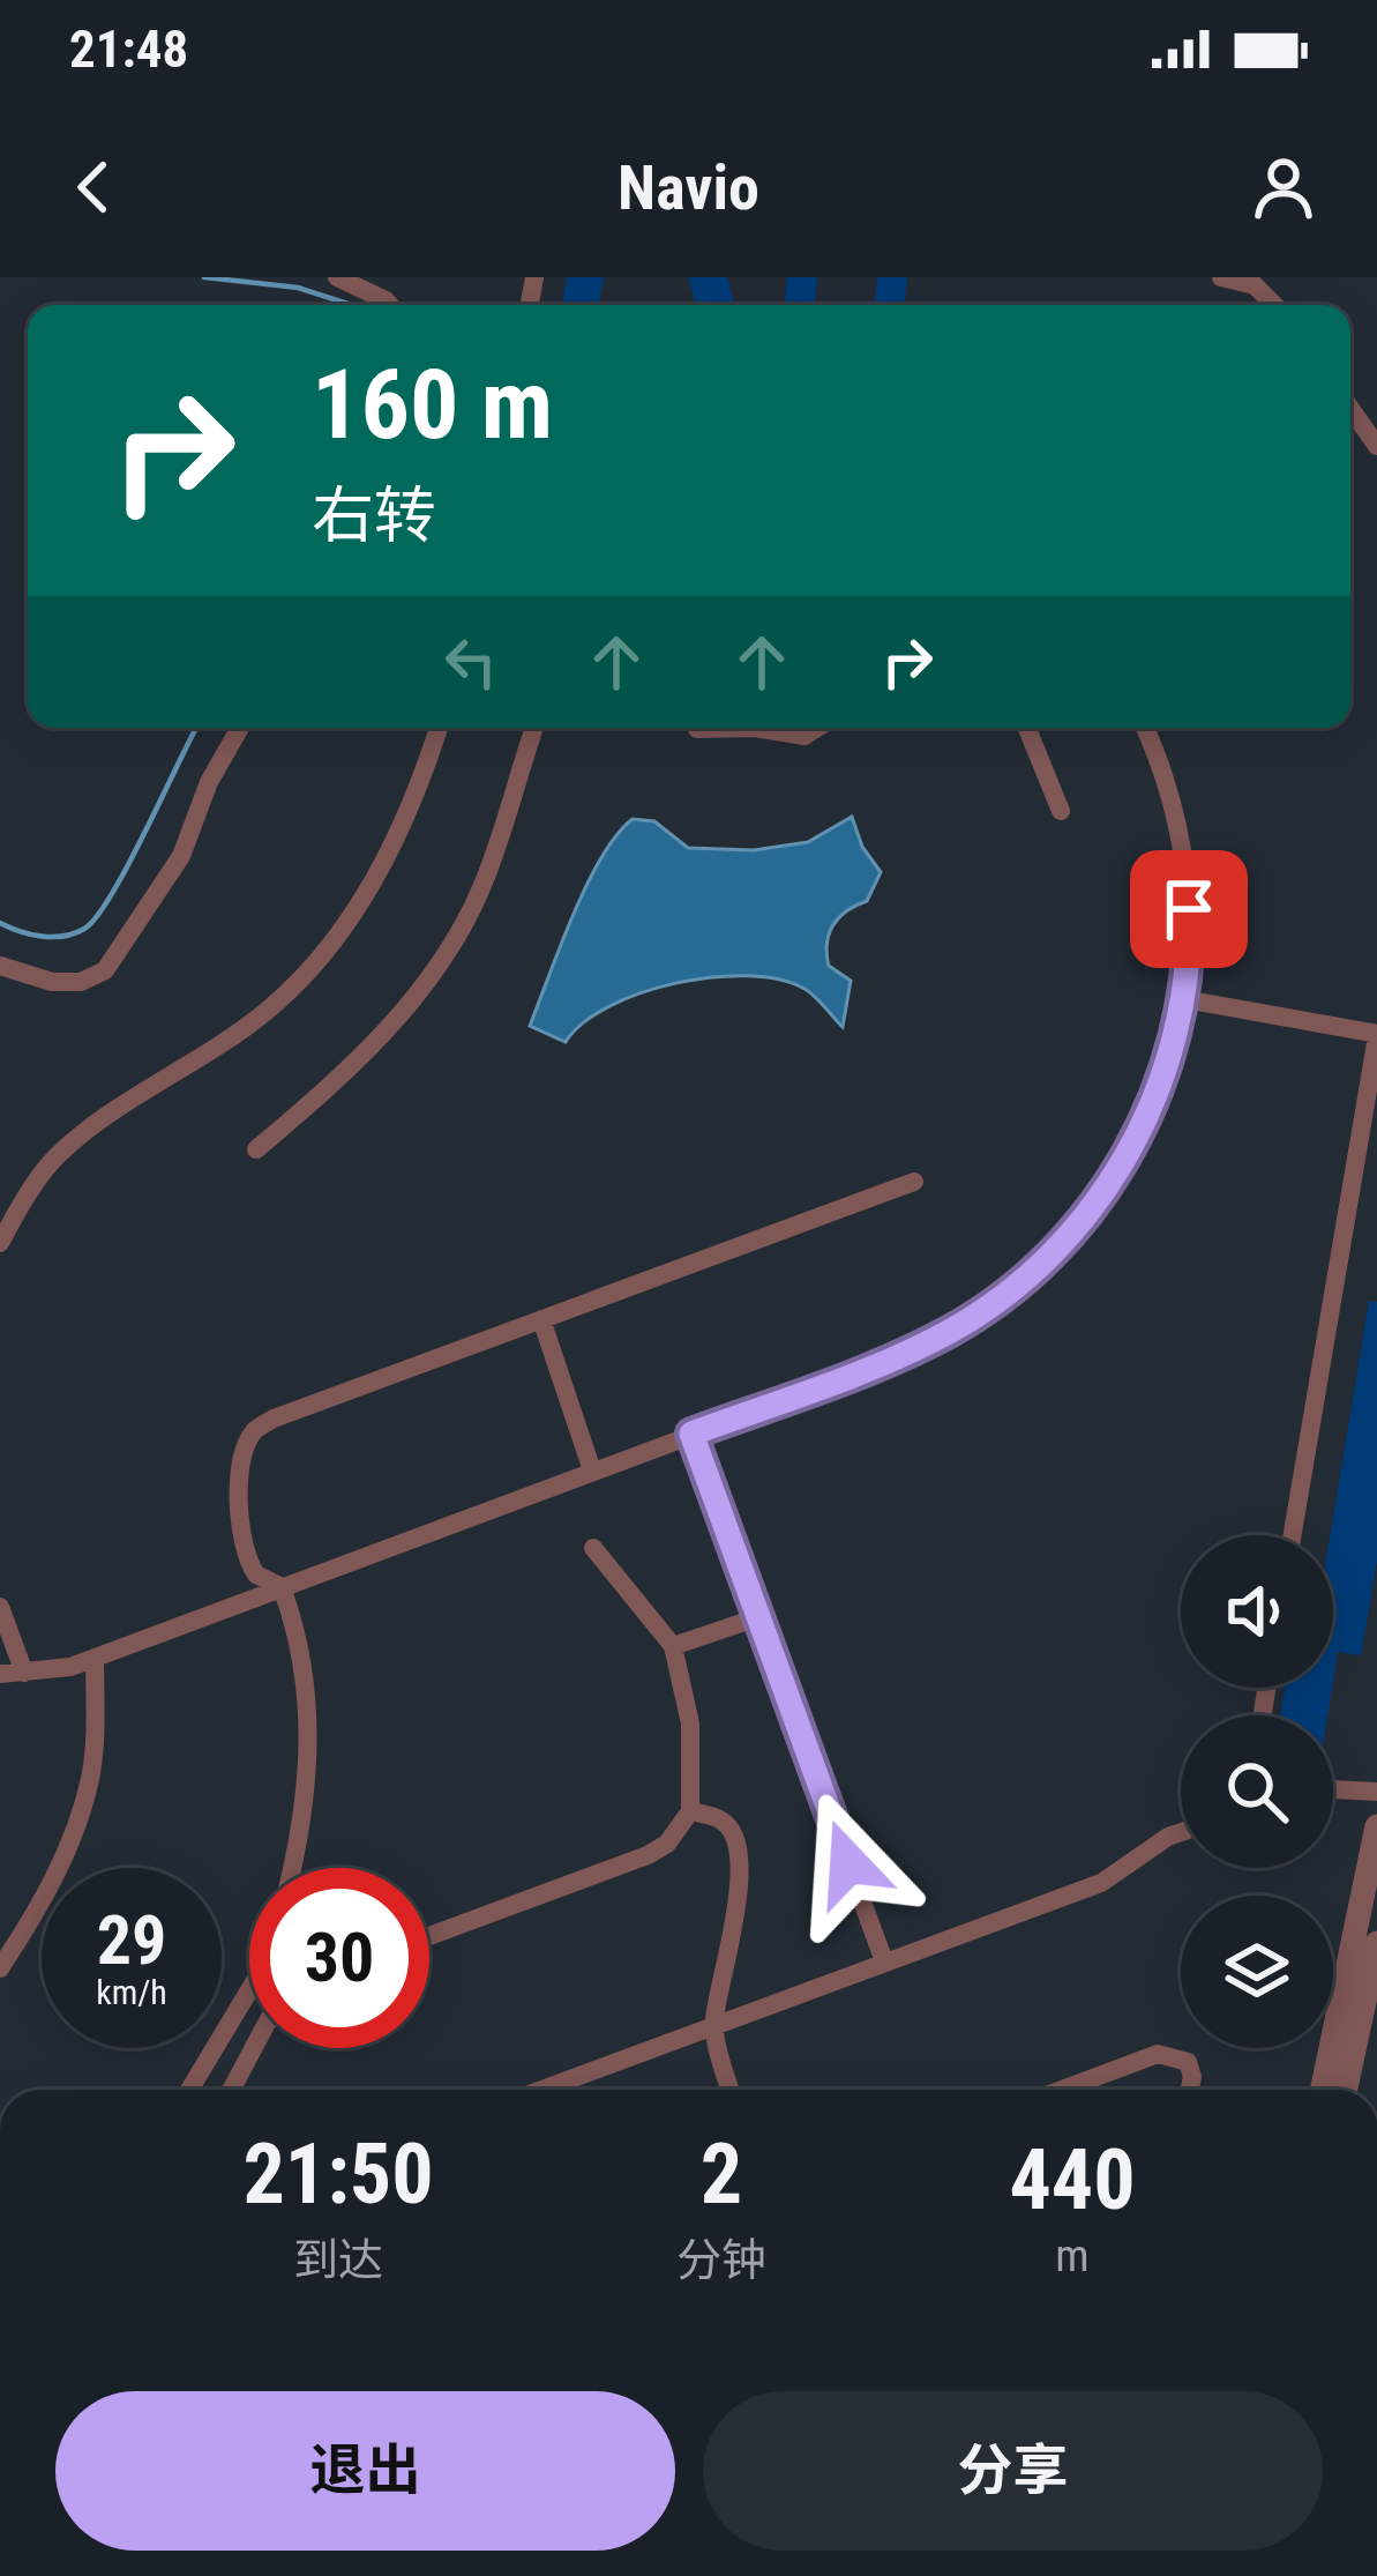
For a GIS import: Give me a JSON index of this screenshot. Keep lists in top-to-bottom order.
{
  "page": {
    "status": "21:48",
    "header": "Navio",
    "turn": ["160 m", "右转"],
    "speed": "29 km/h",
    "limit": "30",
    "eta": [
      "21:50",
      "到达",
      "2",
      "分钟",
      "440",
      "m"
    ],
    "buttons": ["退出", "分享"]
  }
}
